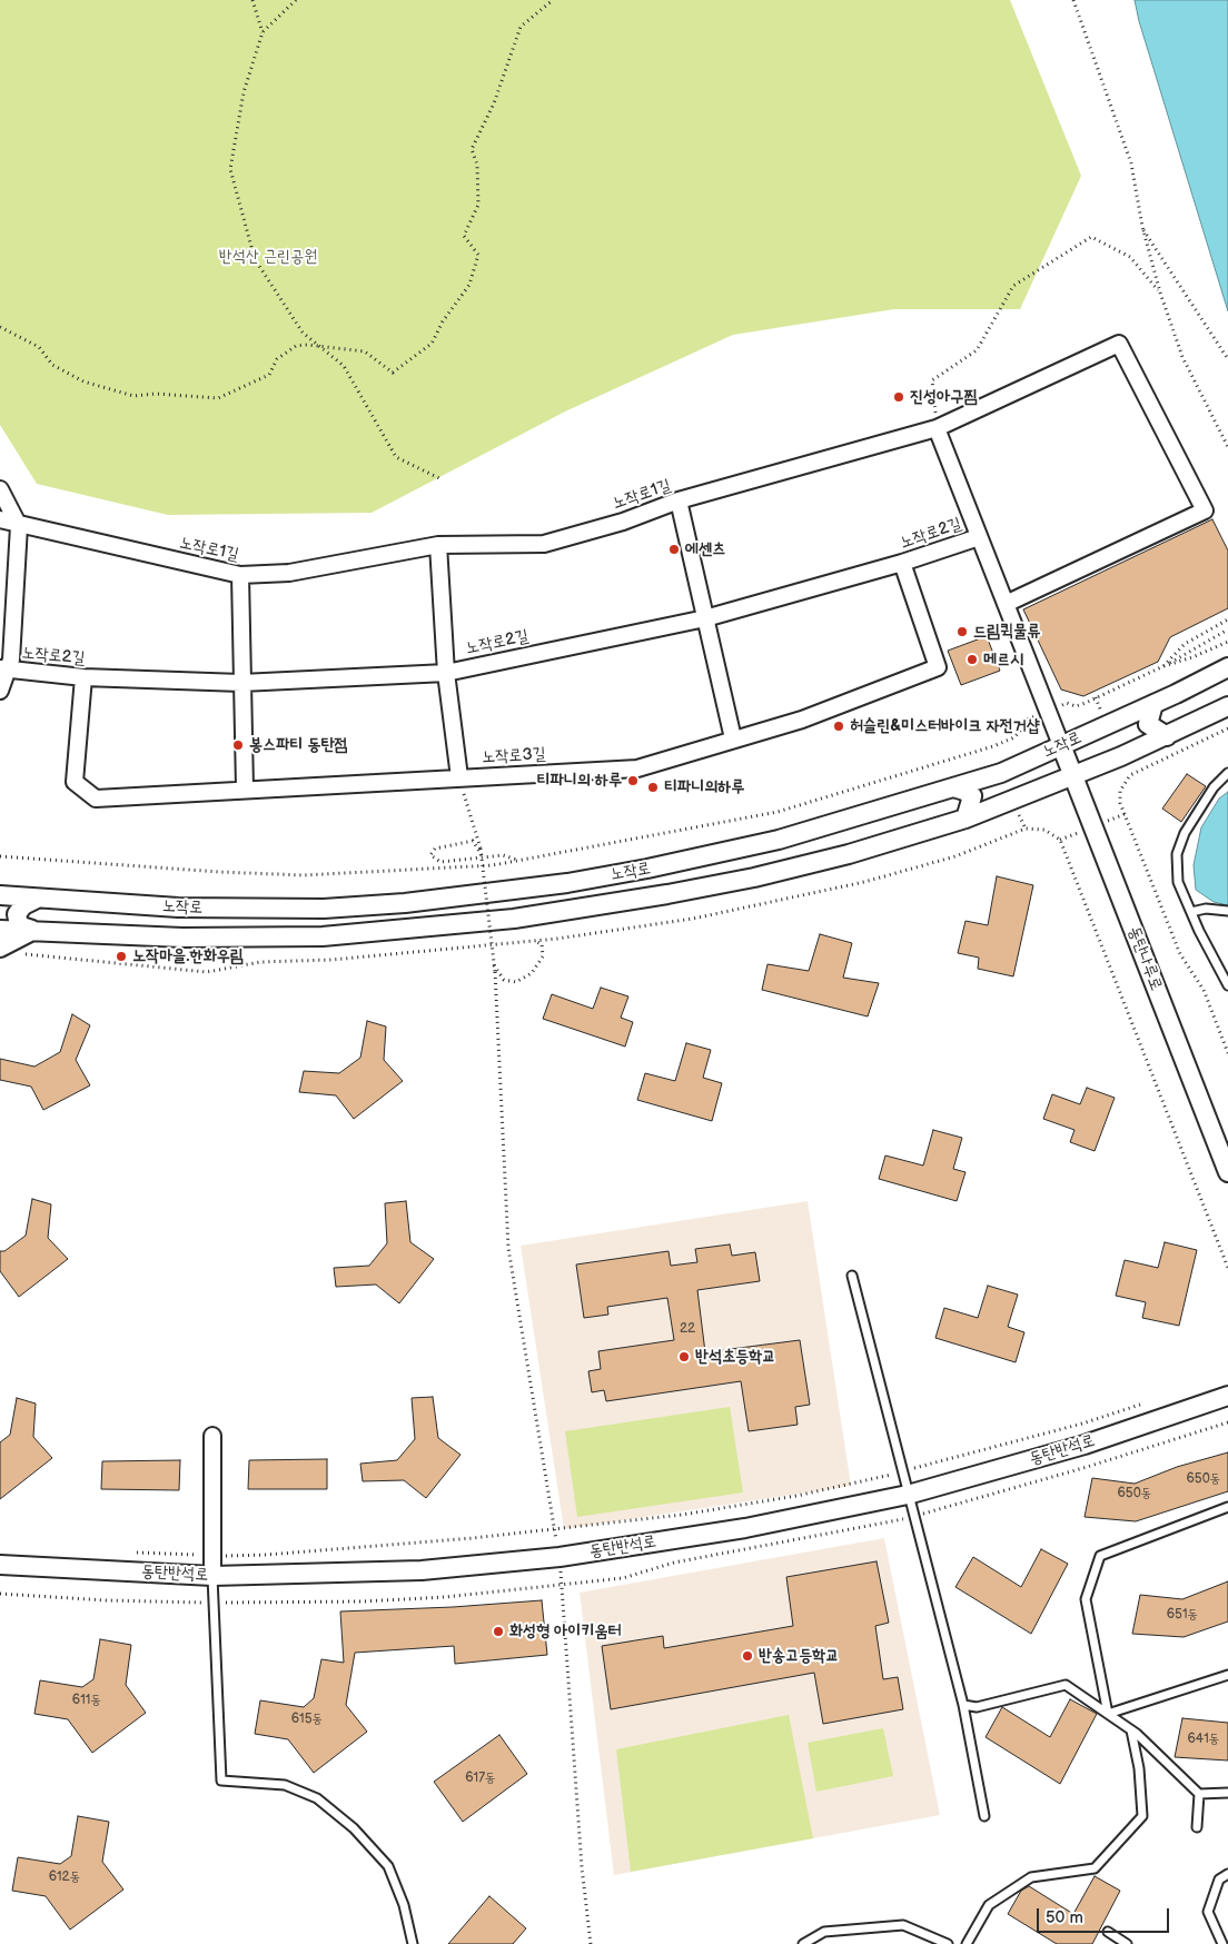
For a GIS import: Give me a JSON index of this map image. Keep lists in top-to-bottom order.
{
  "streets": {
    "street": [
      "노작로1길",
      "노작로2길",
      "노작로",
      "노작로3길",
      "동탄나루로",
      "동탄반석로"
    ]
  },
  "crossings": [
    ["노작로2길", "노작로3길"],
    ["노작로", "동탄나루로"]
  ],
  "parks": ["반석산 근린공원"],
  "places": [
    "진성아구찜",
    "에센츠",
    "드림퀵물류",
    "메르시",
    "허슬린&미스터바이크 자전거샵",
    "봉스파티 동탄점",
    "티파니의 하루",
    "티파니의하루",
    "노작마을.한화우림",
    "반석초등학교",
    "화성형 아이키움터",
    "반송고등학교"
  ],
  "house_numbers": [
    "22",
    "650동",
    "650동",
    "651동",
    "611동",
    "615동",
    "641동",
    "617동",
    "612동"
  ],
  "scale_bar": "50 m"
}
